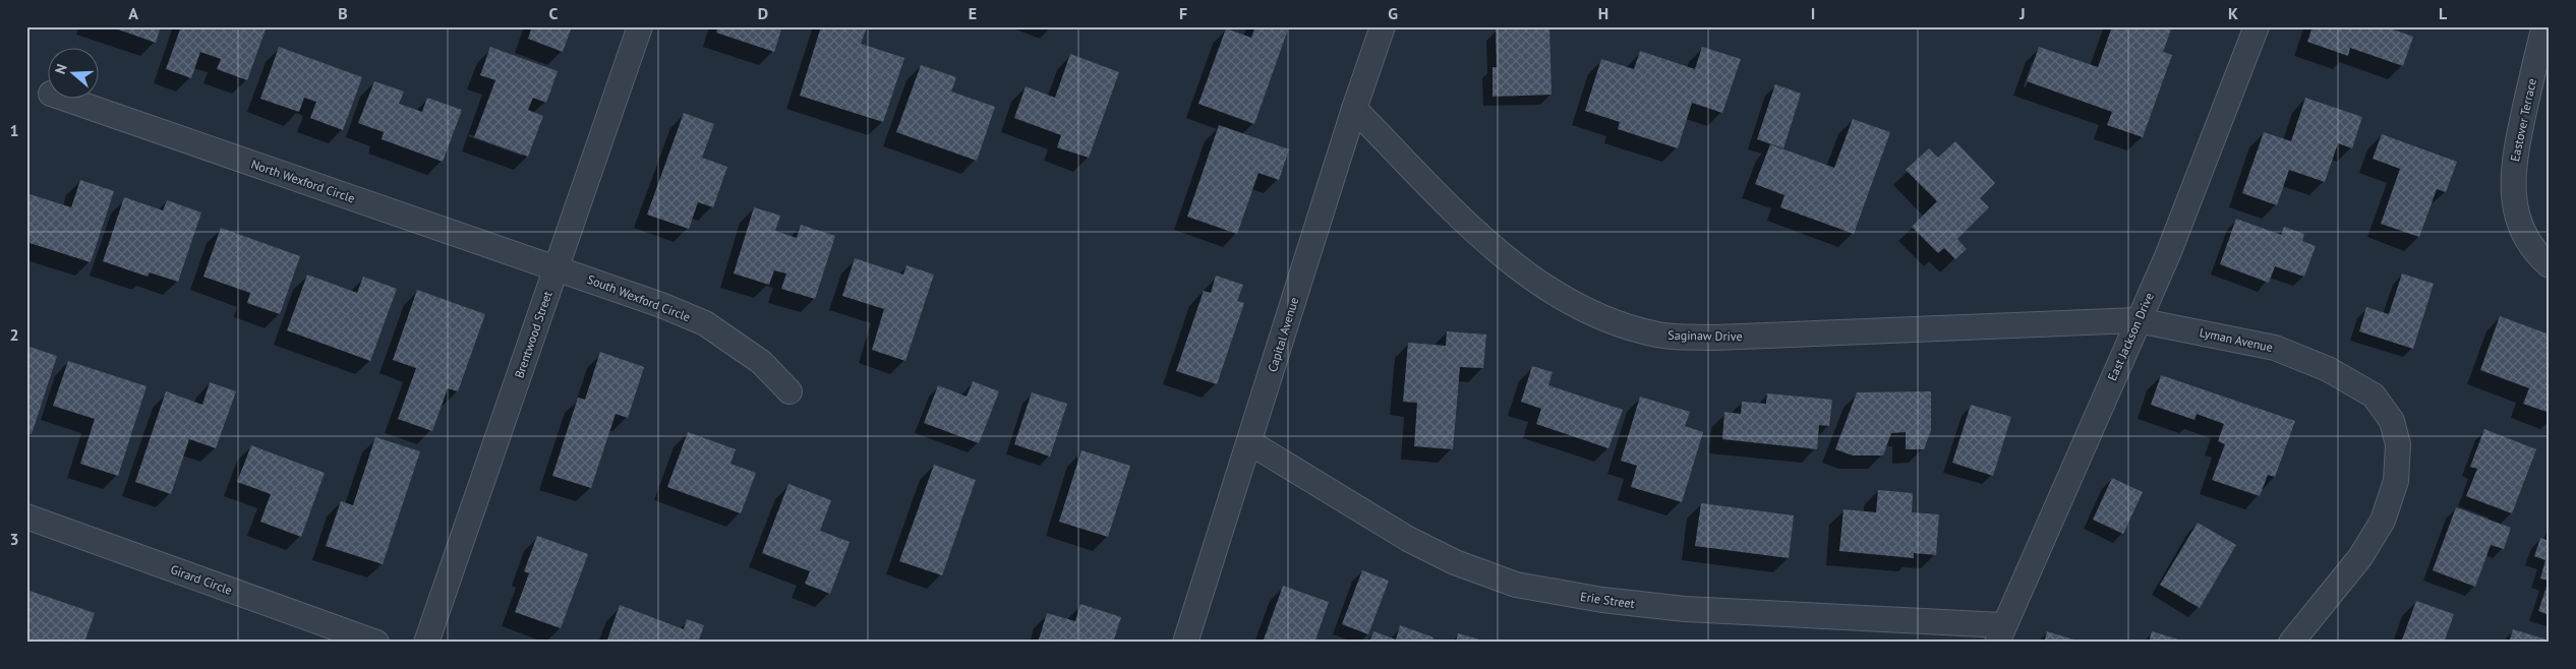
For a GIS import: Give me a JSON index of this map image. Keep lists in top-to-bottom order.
{
  "streets": {
    "street": [
      "Eastover Terrace",
      "North Wexford Circle",
      "South Wexford Circle",
      "Brentwood Street",
      "Capital Avenue",
      "Saginaw Drive",
      "East Jackson Drive",
      "Lyman Avenue",
      "Girard Circle",
      "Erie Street"
    ]
  },
  "crossings": [
    ["North Wexford Circle", "South Wexford Circle"],
    ["North Wexford Circle", "Brentwood Street"],
    ["South Wexford Circle", "Brentwood Street"],
    ["Capital Avenue", "Saginaw Drive"],
    ["Capital Avenue", "Erie Street"],
    ["Saginaw Drive", "East Jackson Drive"],
    ["Saginaw Drive", "Lyman Avenue"],
    ["East Jackson Drive", "Lyman Avenue"],
    ["East Jackson Drive", "Erie Street"]
  ],
  "north": "left",
  "grid": {
    "columns": [
      "A",
      "B",
      "C",
      "D",
      "E",
      "F",
      "G",
      "H",
      "I",
      "J",
      "K",
      "L"
    ],
    "rows": ["1", "2", "3"]
  }
}
